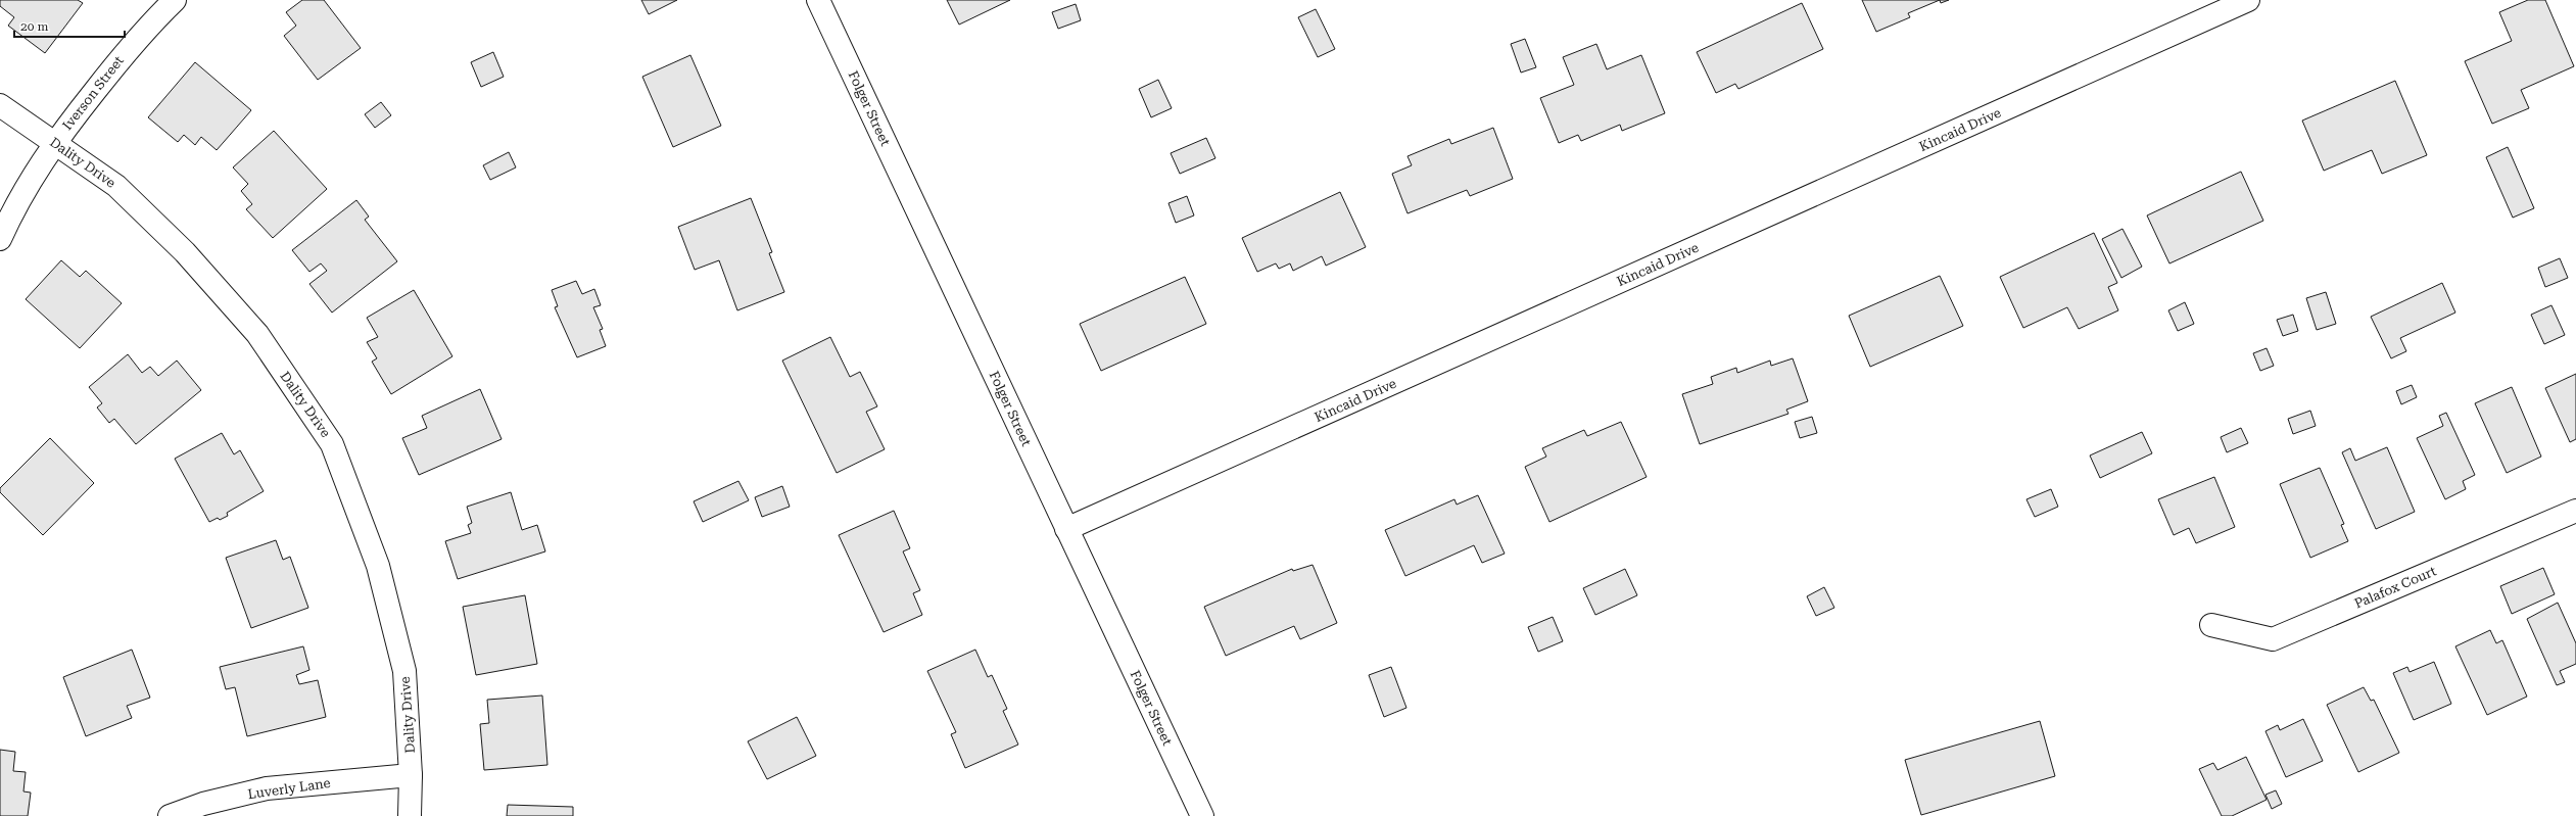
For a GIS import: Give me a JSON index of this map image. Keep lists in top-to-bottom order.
{
  "streets": {
    "street": [
      "Iverson Street",
      "Folger Street",
      "Kincaid Drive",
      "Dality Drive",
      "Palafox Court",
      "Luverly Lane"
    ]
  },
  "crossings": [
    ["Iverson Street", "Dality Drive"],
    ["Folger Street", "Kincaid Drive"],
    ["Dality Drive", "Luverly Lane"]
  ],
  "scale_bar": "20 m"
}
